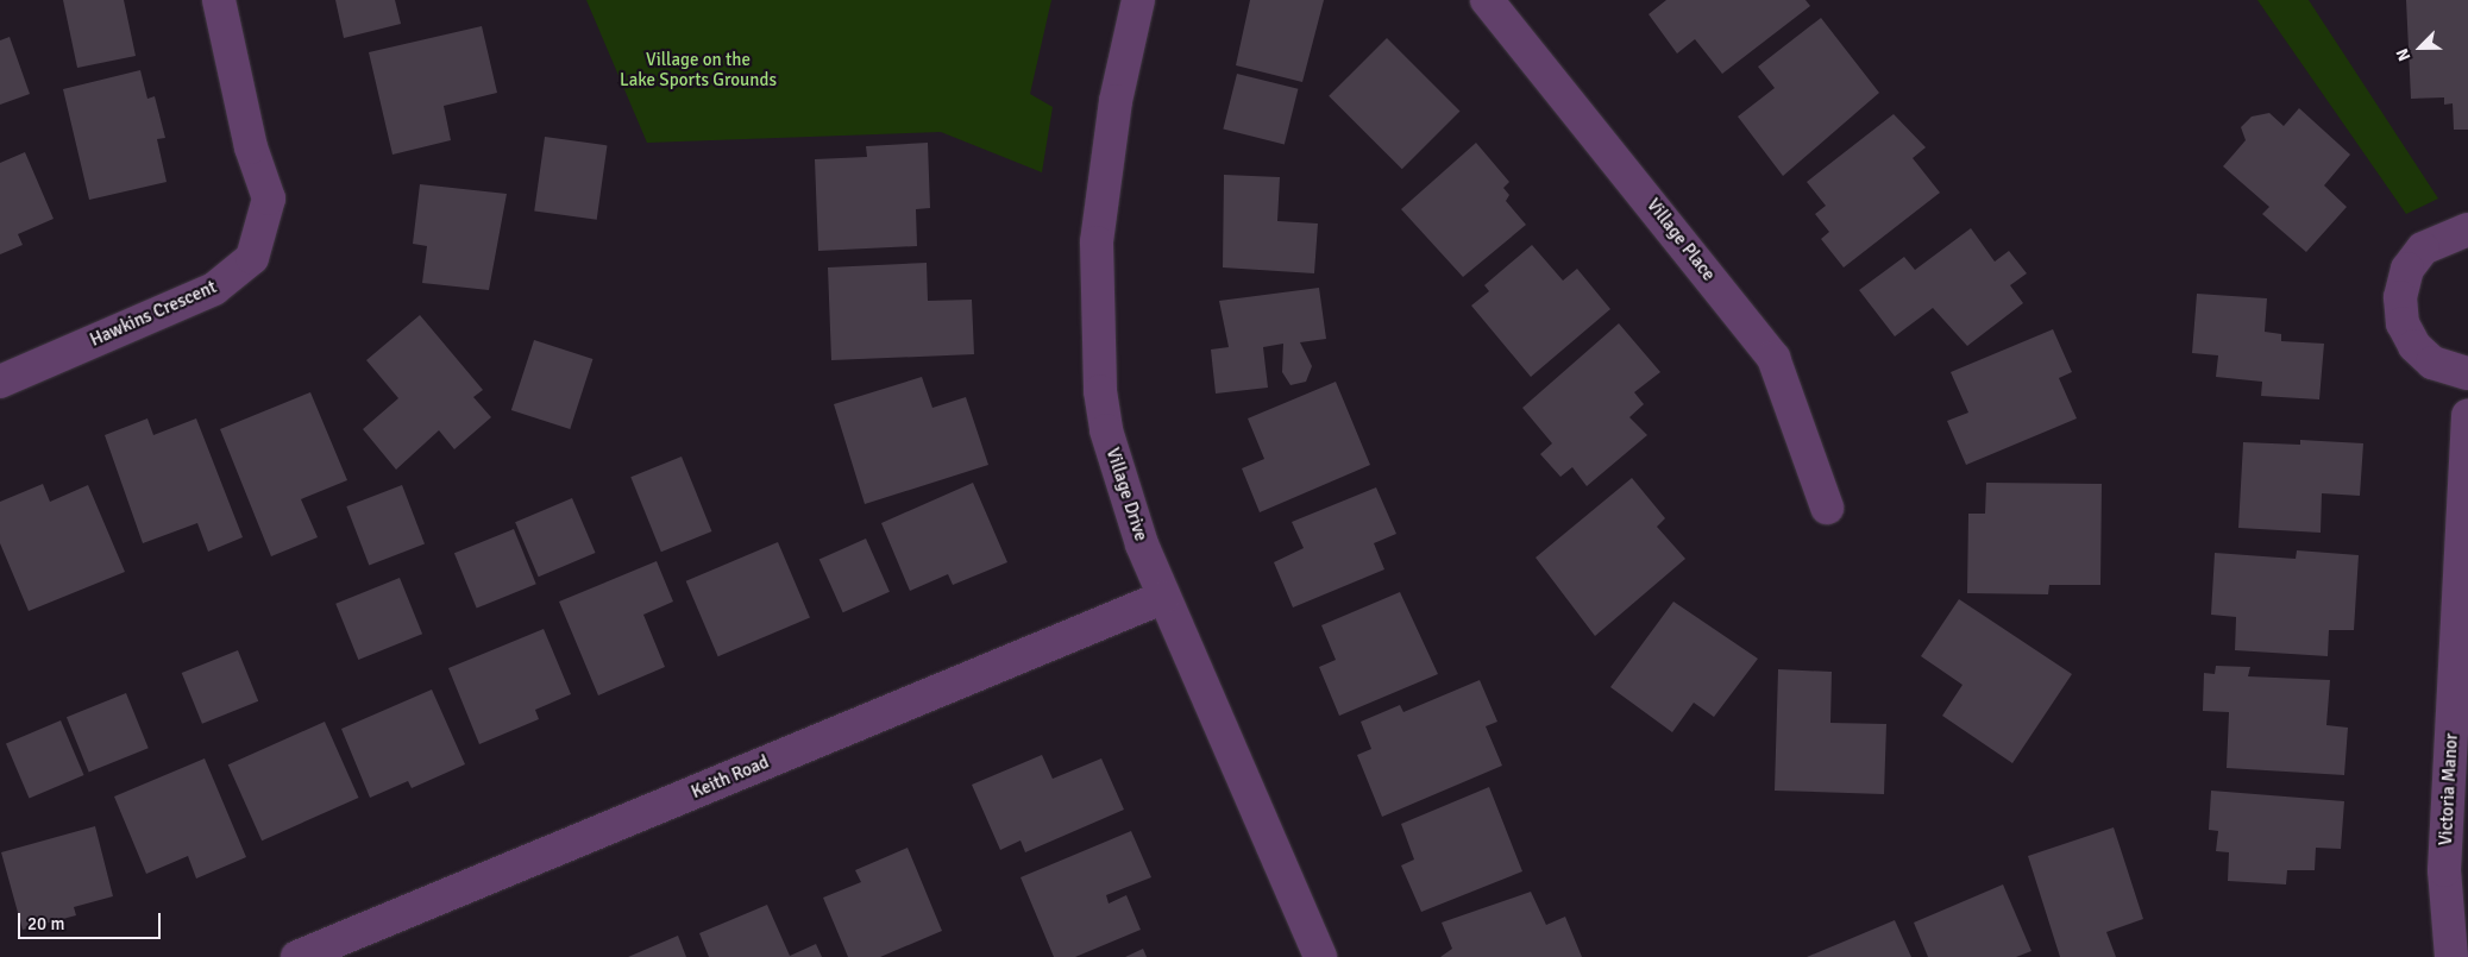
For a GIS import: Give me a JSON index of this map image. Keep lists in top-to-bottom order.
{
  "streets": {
    "street": [
      "Village Place",
      "Hawkins Crescent",
      "Village Drive",
      "Keith Road",
      "Victoria Manor"
    ]
  },
  "crossings": [
    ["Village Drive", "Keith Road"]
  ],
  "parks": ["Village on the Lake Sports Grounds"],
  "scale_bar": "20 m",
  "north": "bottom left"
}
